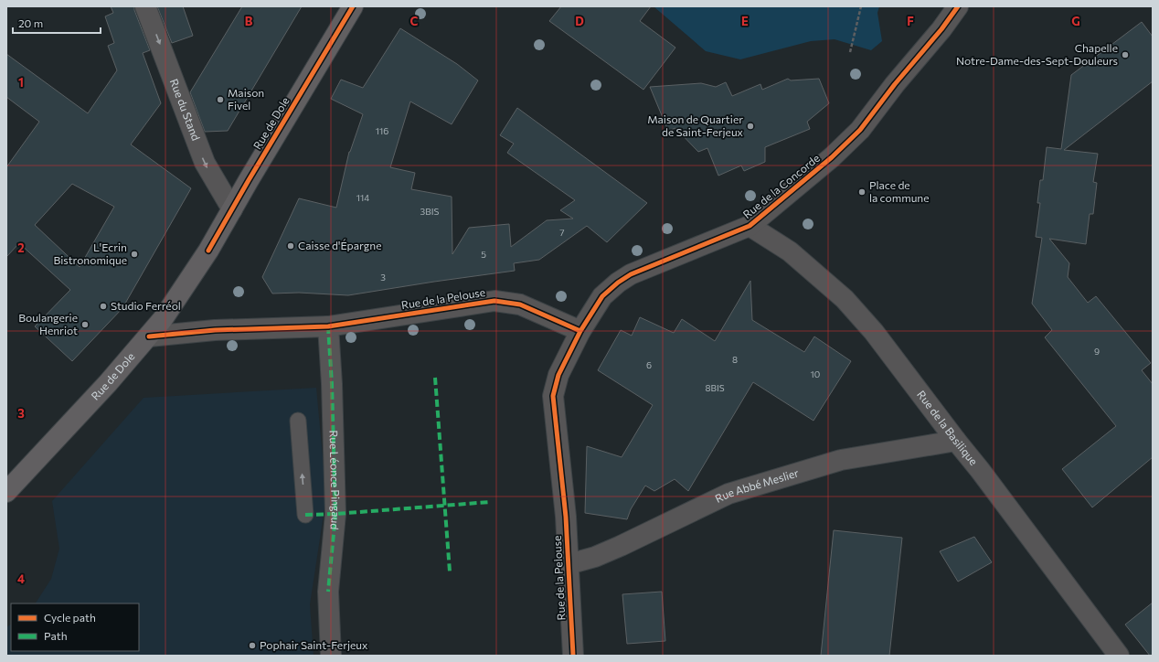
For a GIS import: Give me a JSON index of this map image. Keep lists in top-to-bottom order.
{
  "streets": {
    "main road": ["Rue de Dole"],
    "street": [
      "Rue du Stand",
      "Rue de la Concorde",
      "Rue de la Pelouse",
      "Rue de la Basilique",
      "Rue Léonce Pingaud",
      "Rue Abbé Meslier"
    ]
  },
  "crossings": [
    ["Rue du Stand", "Rue de Dole"],
    ["Rue de Dole", "Rue de la Pelouse"],
    ["Rue de la Concorde", "Rue de la Pelouse"],
    ["Rue de la Concorde", "Rue de la Basilique"],
    ["Rue de la Pelouse", "Rue Léonce Pingaud"],
    ["Rue de la Pelouse", "Rue Abbé Meslier"],
    ["Rue de la Basilique", "Rue Abbé Meslier"]
  ],
  "one_way": ["Rue du Stand"],
  "places": [
    "Chapelle Notre-Dame-des-Sept-Douleurs",
    "Maison Fivel",
    "Maison de Quartier de Saint-Ferjeux",
    "Place de la commune",
    "Caisse d'Épargne",
    "L'Ecrin Bistronomique",
    "Studio Ferréol",
    "Boulangerie Henriot",
    "Pophair Saint-Ferjeux"
  ],
  "house_numbers": [
    "116",
    "114",
    "3BIS",
    "7",
    "5",
    "3",
    "9",
    "8",
    "6",
    "10",
    "8BIS"
  ],
  "legend": ["Cycle path", "Path"],
  "scale_bar": "20 m",
  "grid": {
    "columns": [
      "B",
      "C",
      "D",
      "E",
      "F",
      "G"
    ],
    "rows": [
      "1",
      "2",
      "3",
      "4"
    ]
  }
}
